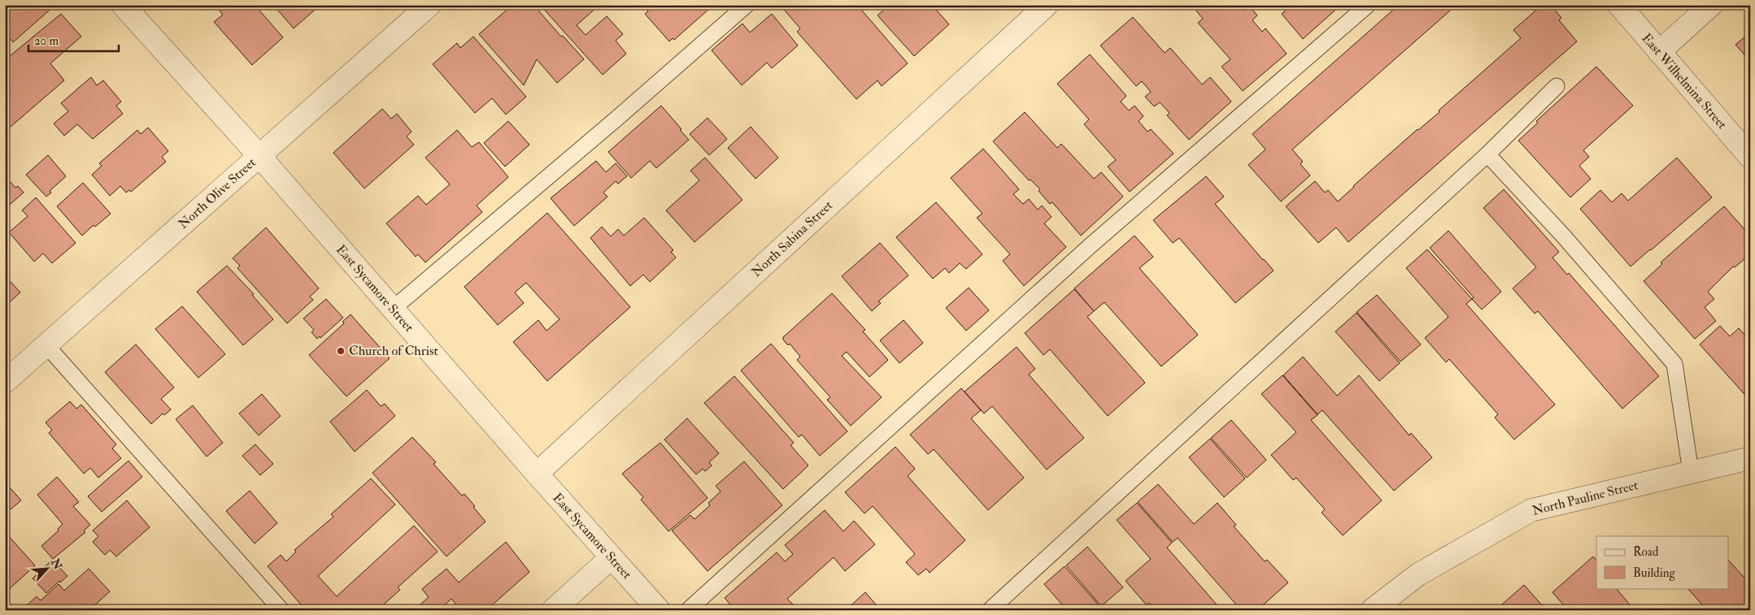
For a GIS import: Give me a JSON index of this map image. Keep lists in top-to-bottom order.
{
  "streets": {
    "street": [
      "East Wilhelmina Street",
      "North Olive Street",
      "North Sabina Street",
      "East Sycamore Street",
      "North Pauline Street"
    ]
  },
  "crossings": [
    ["North Olive Street", "East Sycamore Street"],
    ["North Sabina Street", "East Sycamore Street"]
  ],
  "places": ["Church of Christ"],
  "legend": ["Road", "Building"],
  "scale_bar": "20 m",
  "north": "top right"
}
